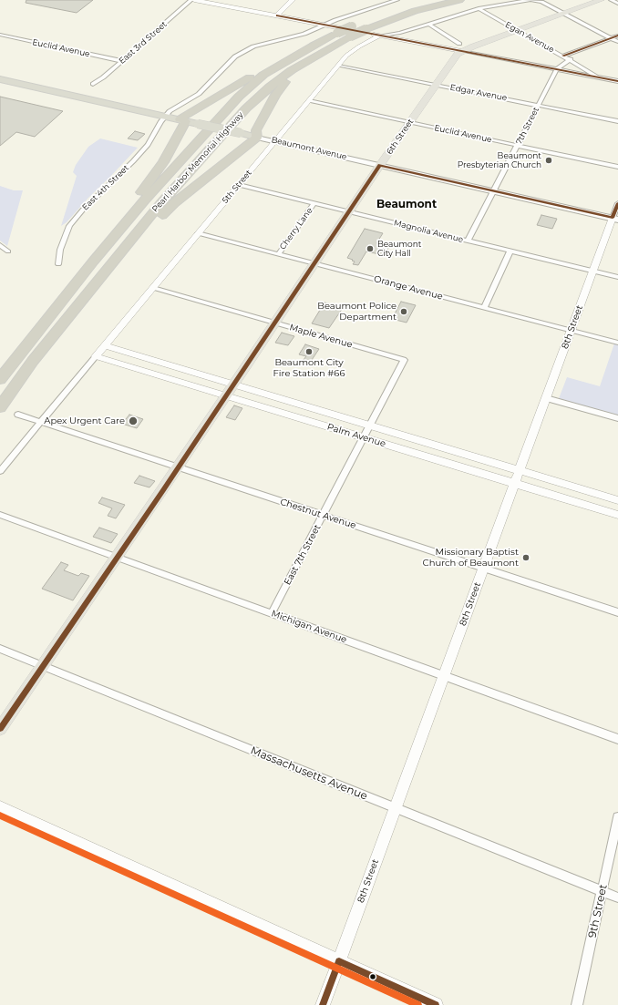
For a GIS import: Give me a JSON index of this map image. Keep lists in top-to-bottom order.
{
  "streets": {
    "highway": ["Beaumont Avenue", "Pearl Harbor Memorial Highway"],
    "main road": ["6th Street"],
    "street": [
      "Egan Avenue",
      "East 3rd Street",
      "Euclid Avenue",
      "Edgar Avenue",
      "7th Street",
      "5th Street",
      "East 4th Street",
      "Cherry Lane",
      "Magnolia Avenue",
      "Orange Avenue",
      "8th Street",
      "Maple Avenue",
      "Palm Avenue",
      "Chestnut Avenue",
      "East 7th Street",
      "Michigan Avenue",
      "Massachusetts Avenue",
      "9th Street"
    ]
  },
  "crossings": [
    ["Egan Avenue", "6th Street"],
    ["Egan Avenue", "5th Street"],
    ["East 3rd Street", "Euclid Avenue"],
    ["Euclid Avenue", "7th Street"],
    ["Euclid Avenue", "6th Street"],
    ["Euclid Avenue", "5th Street"],
    ["Edgar Avenue", "7th Street"],
    ["Edgar Avenue", "6th Street"],
    ["Edgar Avenue", "5th Street"],
    ["7th Street", "Beaumont Avenue"],
    ["7th Street", "Magnolia Avenue"],
    ["6th Street", "Beaumont Avenue"],
    ["6th Street", "Magnolia Avenue"],
    ["6th Street", "Orange Avenue"],
    ["6th Street", "Maple Avenue"],
    ["6th Street", "Palm Avenue"],
    ["6th Street", "Chestnut Avenue"],
    ["6th Street", "Michigan Avenue"],
    ["6th Street", "Massachusetts Avenue"],
    ["Beaumont Avenue", "5th Street"],
    ["Beaumont Avenue", "East 4th Street"],
    ["Beaumont Avenue", "8th Street"],
    ["5th Street", "Magnolia Avenue"],
    ["5th Street", "Orange Avenue"],
    ["5th Street", "Maple Avenue"],
    ["5th Street", "Palm Avenue"],
    ["5th Street", "Chestnut Avenue"],
    ["Cherry Lane", "Magnolia Avenue"],
    ["Cherry Lane", "Orange Avenue"],
    ["Magnolia Avenue", "8th Street"],
    ["Orange Avenue", "8th Street"],
    ["8th Street", "Palm Avenue"],
    ["8th Street", "Chestnut Avenue"],
    ["8th Street", "Michigan Avenue"],
    ["8th Street", "Massachusetts Avenue"],
    ["Maple Avenue", "East 7th Street"],
    ["Palm Avenue", "East 7th Street"],
    ["Chestnut Avenue", "East 7th Street"],
    ["East 7th Street", "Michigan Avenue"],
    ["Massachusetts Avenue", "9th Street"]
  ],
  "districts": ["Beaumont"],
  "places": [
    "Beaumont Presbyterian Church",
    "Beaumont City Hall",
    "Beaumont Police Department",
    "Beaumont City Fire Station #66",
    "Apex Urgent Care",
    "Missionary Baptist Church of Beaumont"
  ]
}
